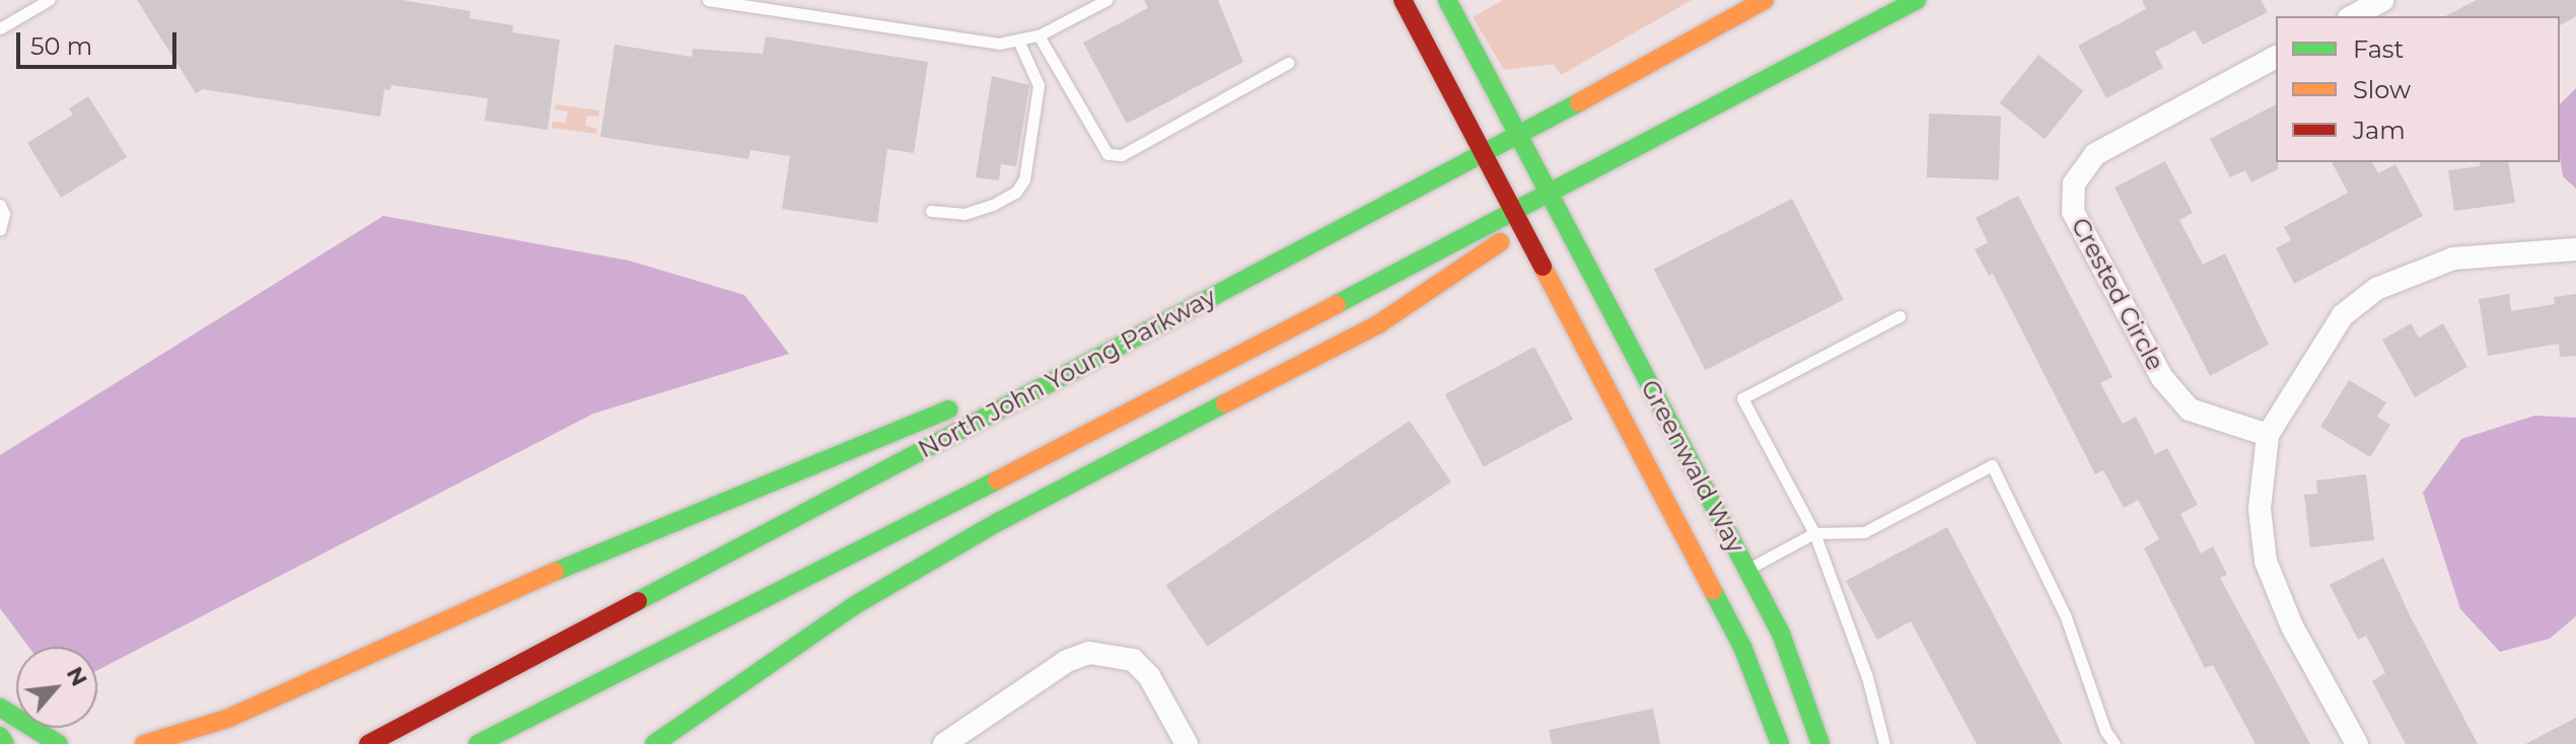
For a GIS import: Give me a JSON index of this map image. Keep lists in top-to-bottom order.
{
  "streets": {
    "main road": ["North John Young Parkway", "Greenwald Way"],
    "street": ["Crested Circle"]
  },
  "crossings": [
    ["North John Young Parkway", "Greenwald Way"]
  ],
  "legend": ["Fast", "Slow", "Jam"],
  "scale_bar": "50 m",
  "north": "top right"
}
